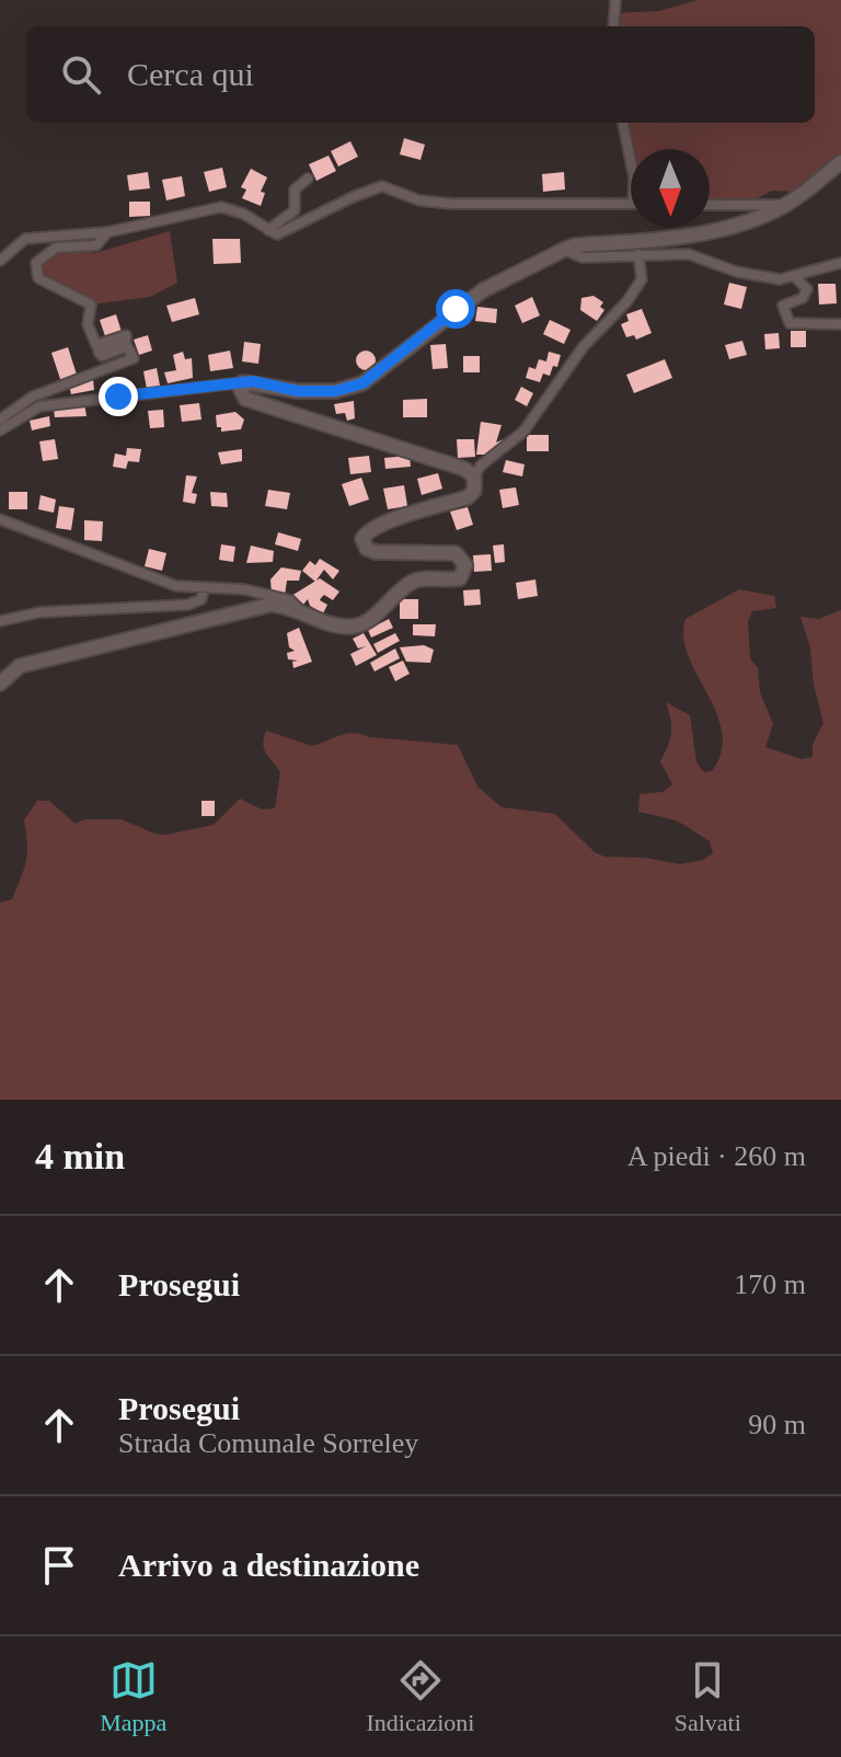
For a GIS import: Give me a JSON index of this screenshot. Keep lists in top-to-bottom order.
{
  "north": "bottom",
  "page": {
    "search": "Cerca qui",
    "heading": ["4 min", "A piedi · 260 m"],
    "list": [
      ["Prosegui", "170 m"],
      ["Prosegui", "Strada Comunale Sorreley", "90 m"],
      "Arrivo a destinazione"
    ],
    "nav": ["Mappa", "Indicazioni", "Salvati"]
  }
}
